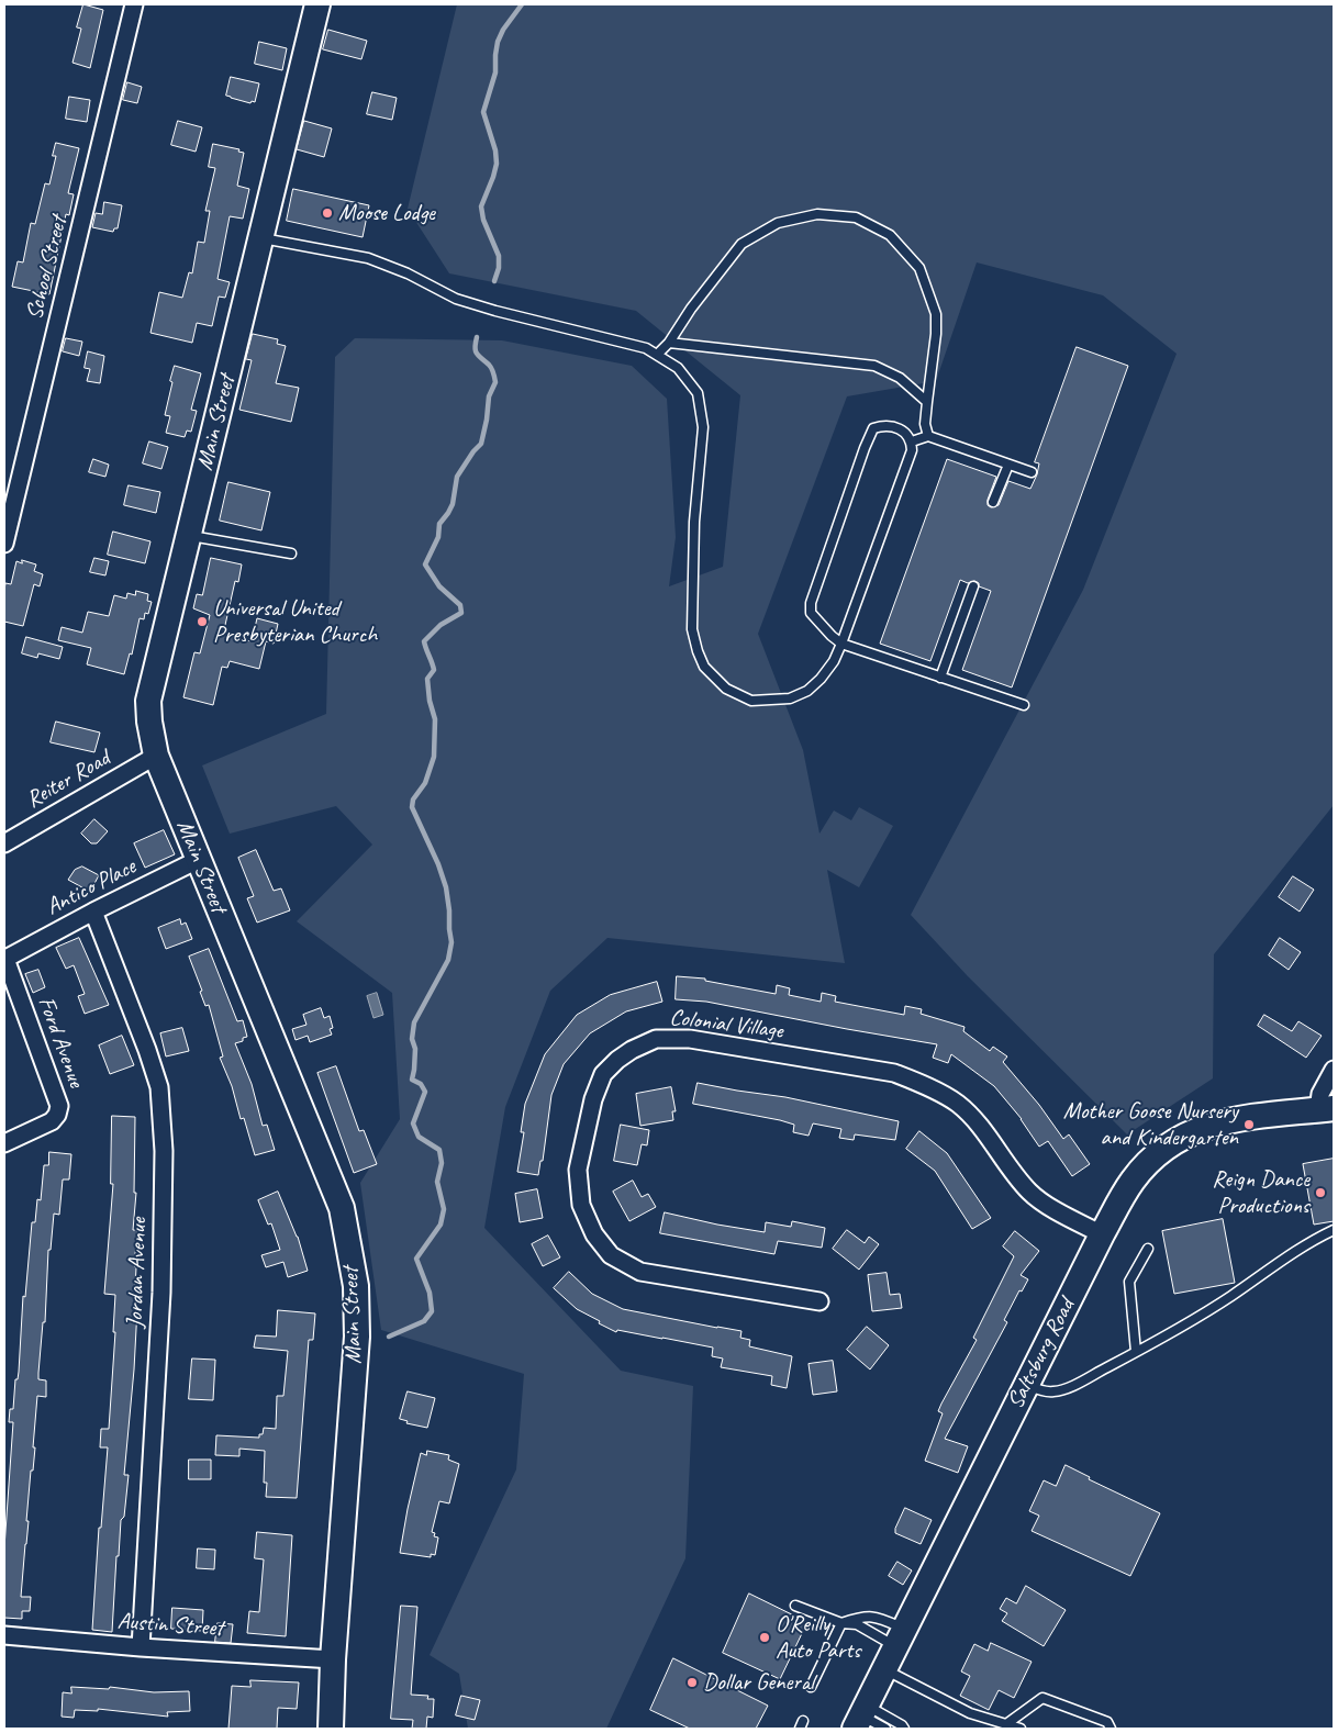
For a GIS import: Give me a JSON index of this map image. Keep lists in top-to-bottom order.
{
  "streets": {
    "street": [
      "School Street",
      "Main Street",
      "Reiter Road",
      "Antico Place",
      "Colonial Village",
      "Ford Avenue",
      "Jordan Avenue",
      "Saltsburg Road",
      "Austin Street"
    ]
  },
  "crossings": [
    ["Main Street", "Reiter Road"],
    ["Main Street", "Antico Place"],
    ["Main Street", "Austin Street"],
    ["Antico Place", "Ford Avenue"],
    ["Antico Place", "Jordan Avenue"],
    ["Colonial Village", "Saltsburg Road"],
    ["Jordan Avenue", "Austin Street"]
  ],
  "places": [
    "Moose Lodge",
    "Universal United Presbyterian Church",
    "Mother Goose Nursery and Kindergarten",
    "Reign Dance Productions",
    "O'Reilly Auto Parts",
    "Dollar General"
  ]
}
